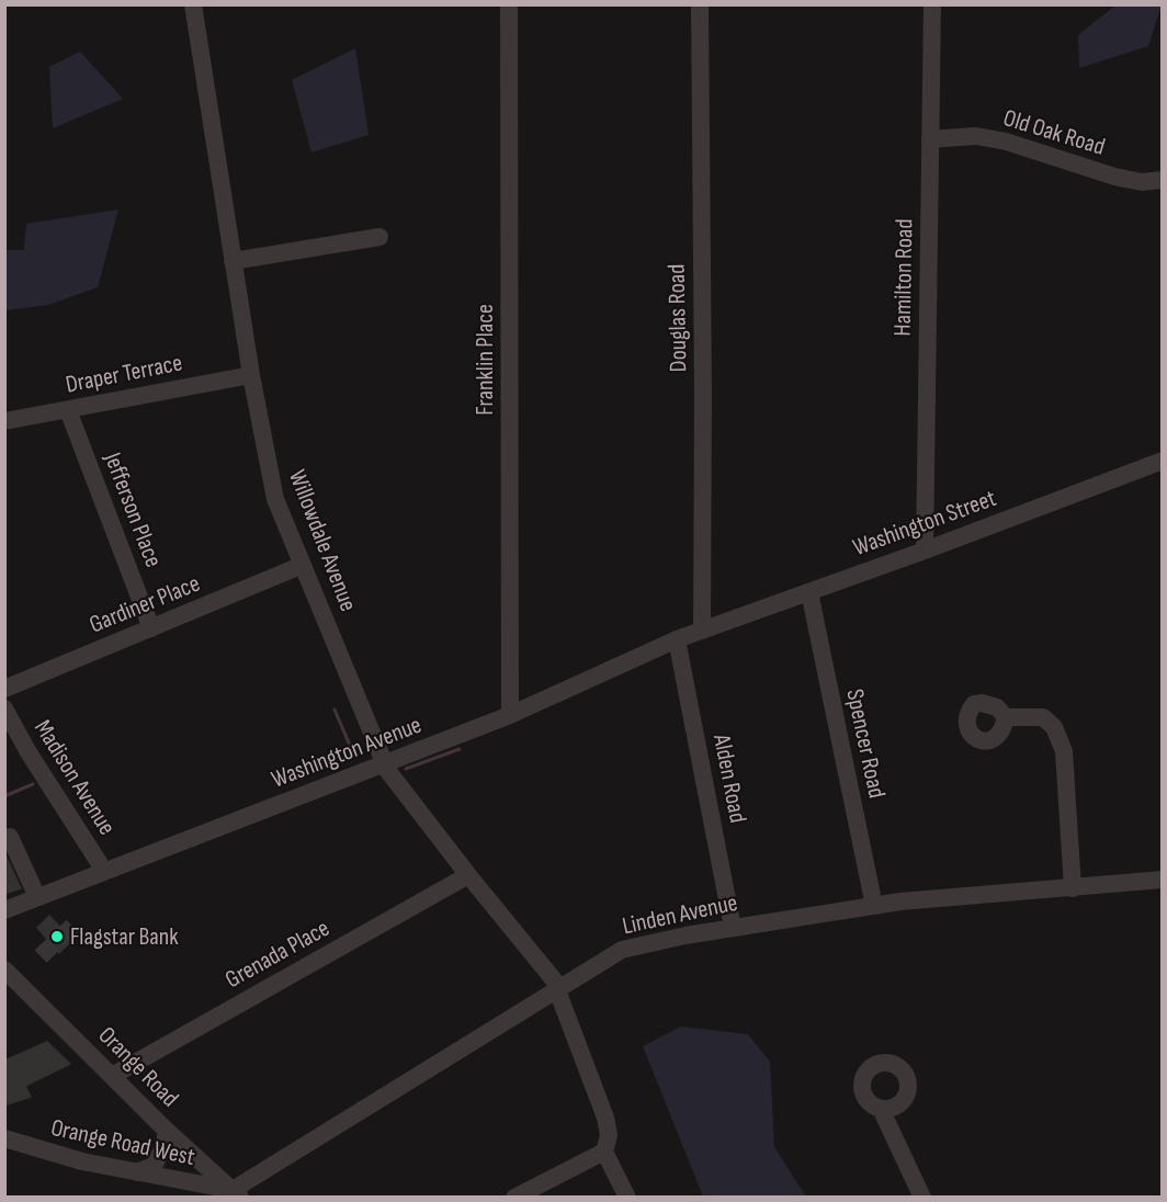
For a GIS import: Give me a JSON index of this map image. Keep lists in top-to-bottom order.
{
  "streets": {
    "street": [
      "Old Oak Road",
      "Hamilton Road",
      "Douglas Road",
      "Franklin Place",
      "Draper Terrace",
      "Jefferson Place",
      "Washington Street",
      "Willowdale Avenue",
      "Gardiner Place",
      "Spencer Road",
      "Washington Avenue",
      "Madison Avenue",
      "Alden Road",
      "Linden Avenue",
      "Grenada Place",
      "Orange Road",
      "Orange Road West"
    ]
  },
  "crossings": [
    ["Old Oak Road", "Hamilton Road"],
    ["Hamilton Road", "Washington Street"],
    ["Douglas Road", "Washington Street"],
    ["Douglas Road", "Washington Avenue"],
    ["Franklin Place", "Washington Avenue"],
    ["Draper Terrace", "Jefferson Place"],
    ["Draper Terrace", "Willowdale Avenue"],
    ["Jefferson Place", "Gardiner Place"],
    ["Washington Street", "Spencer Road"],
    ["Washington Street", "Washington Avenue"],
    ["Willowdale Avenue", "Gardiner Place"],
    ["Willowdale Avenue", "Washington Avenue"],
    ["Willowdale Avenue", "Linden Avenue"],
    ["Willowdale Avenue", "Grenada Place"],
    ["Spencer Road", "Linden Avenue"],
    ["Washington Avenue", "Madison Avenue"],
    ["Washington Avenue", "Alden Road"],
    ["Alden Road", "Linden Avenue"],
    ["Linden Avenue", "Orange Road"],
    ["Linden Avenue", "Orange Road West"],
    ["Grenada Place", "Orange Road"],
    ["Orange Road", "Orange Road West"]
  ],
  "places": ["Flagstar Bank"]
}
